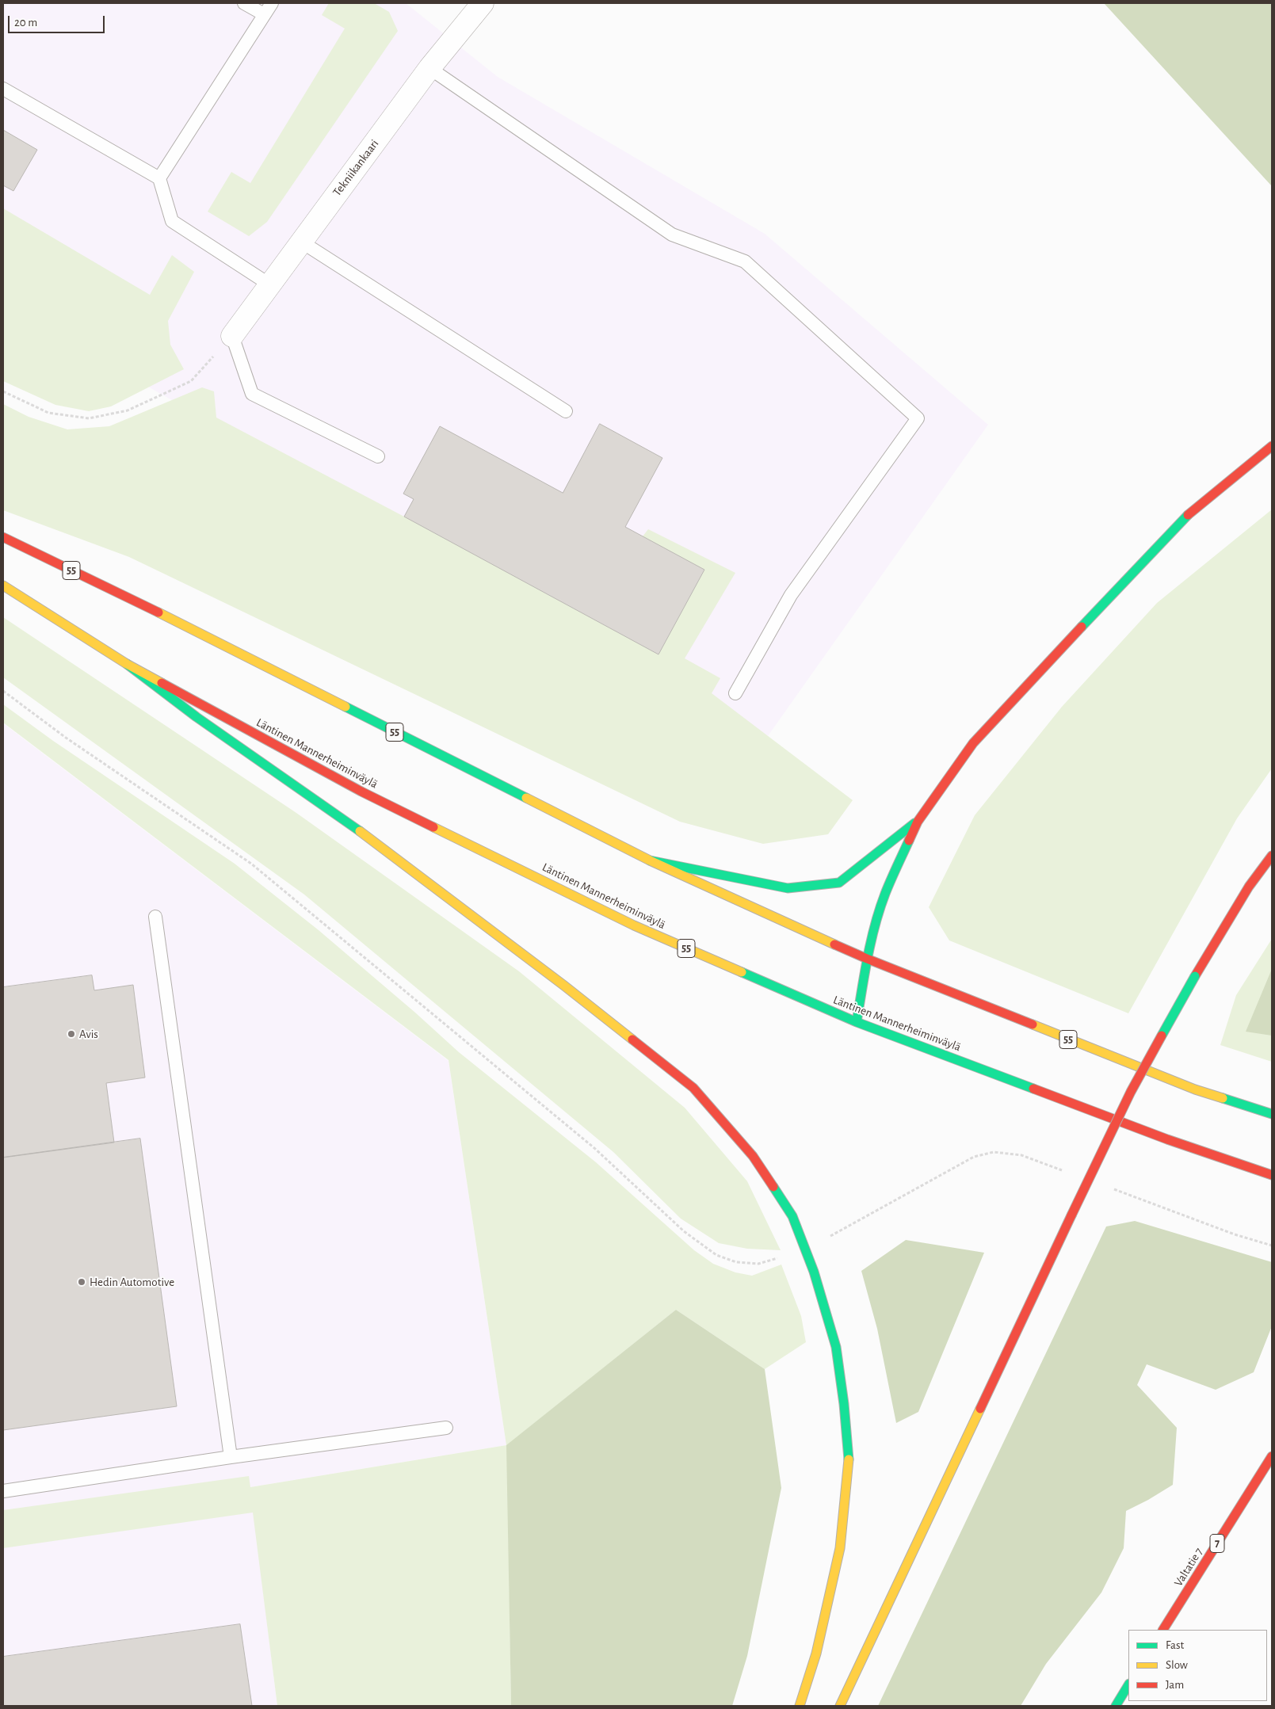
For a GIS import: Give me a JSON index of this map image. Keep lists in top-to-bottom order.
{
  "streets": {
    "main road": [
      "55",
      "Läntinen Mannerheiminväylä",
      "7",
      "Valtatie 7"
    ],
    "street": ["Tekniikankaari"]
  },
  "places": ["Avis", "Hedin Automotive"],
  "legend": ["Fast", "Slow", "Jam"],
  "scale_bar": "20 m"
}
